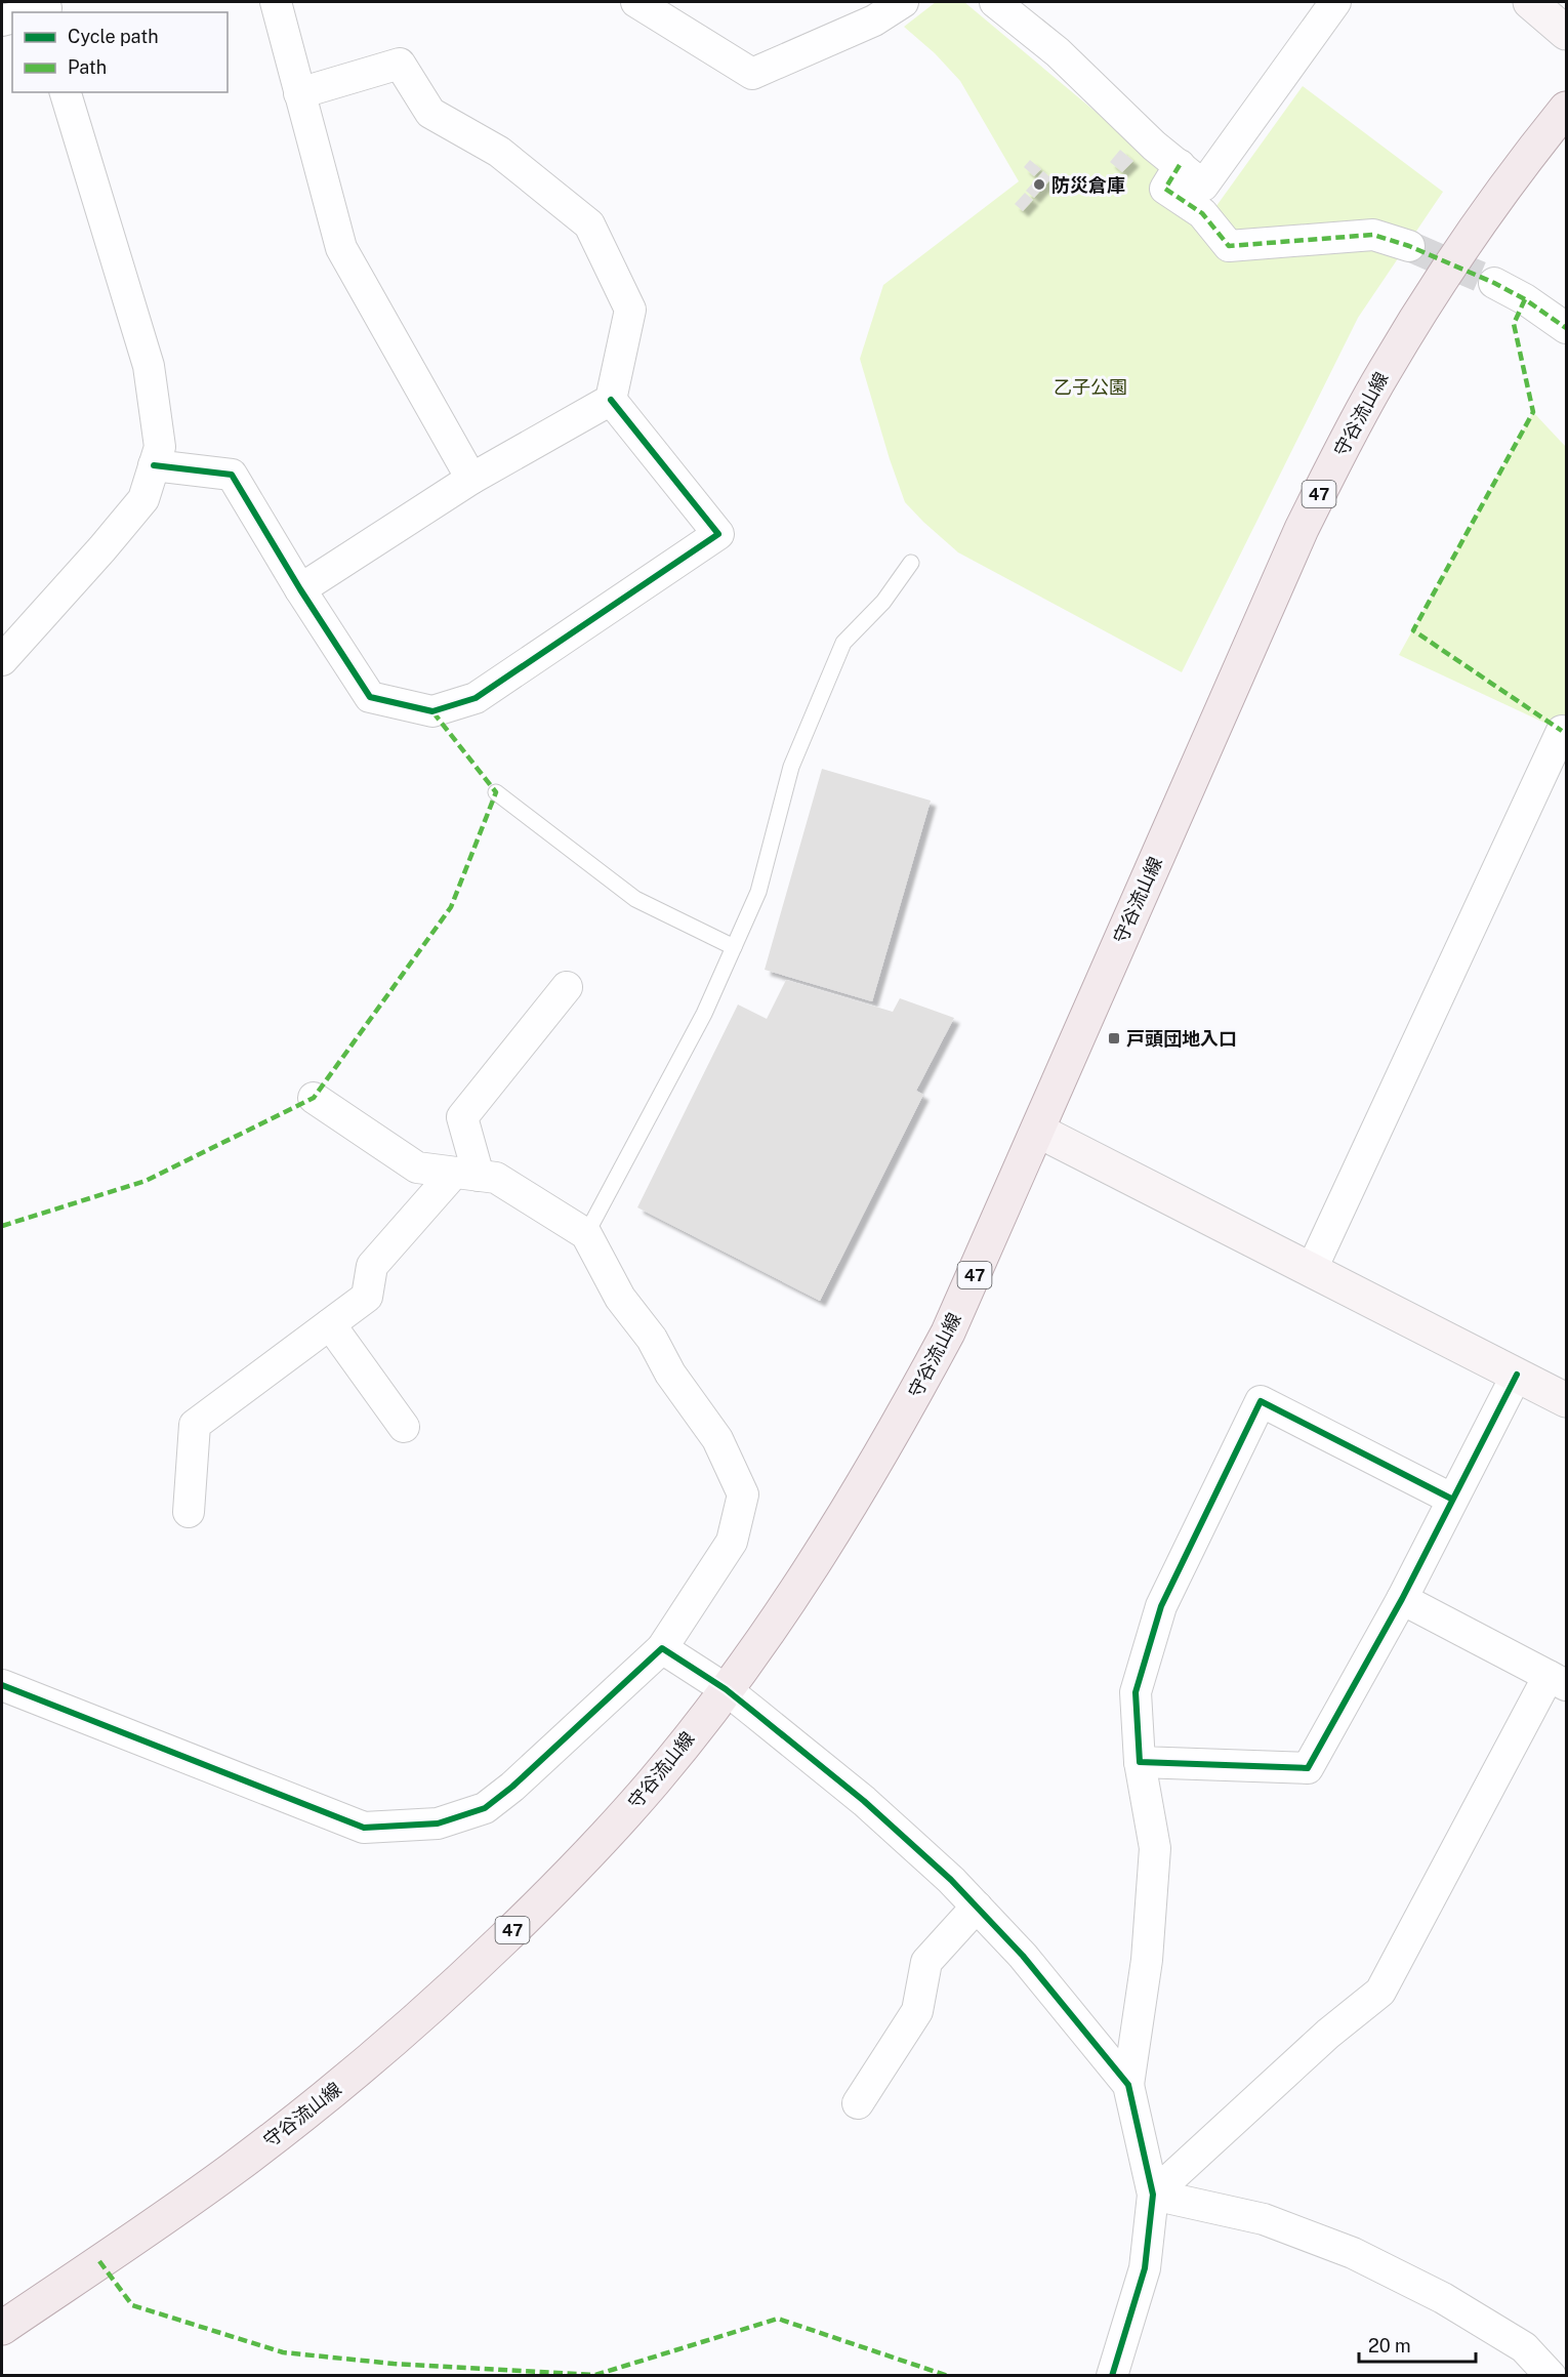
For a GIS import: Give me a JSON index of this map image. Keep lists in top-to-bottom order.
{
  "streets": {
    "main road": ["守谷流山線", "47"]
  },
  "parks": ["乙子公園"],
  "places": {
    "other": ["防災倉庫"],
    "transit": ["戸頭団地入口"]
  },
  "legend": ["Cycle path", "Path"],
  "scale_bar": "20 m"
}
